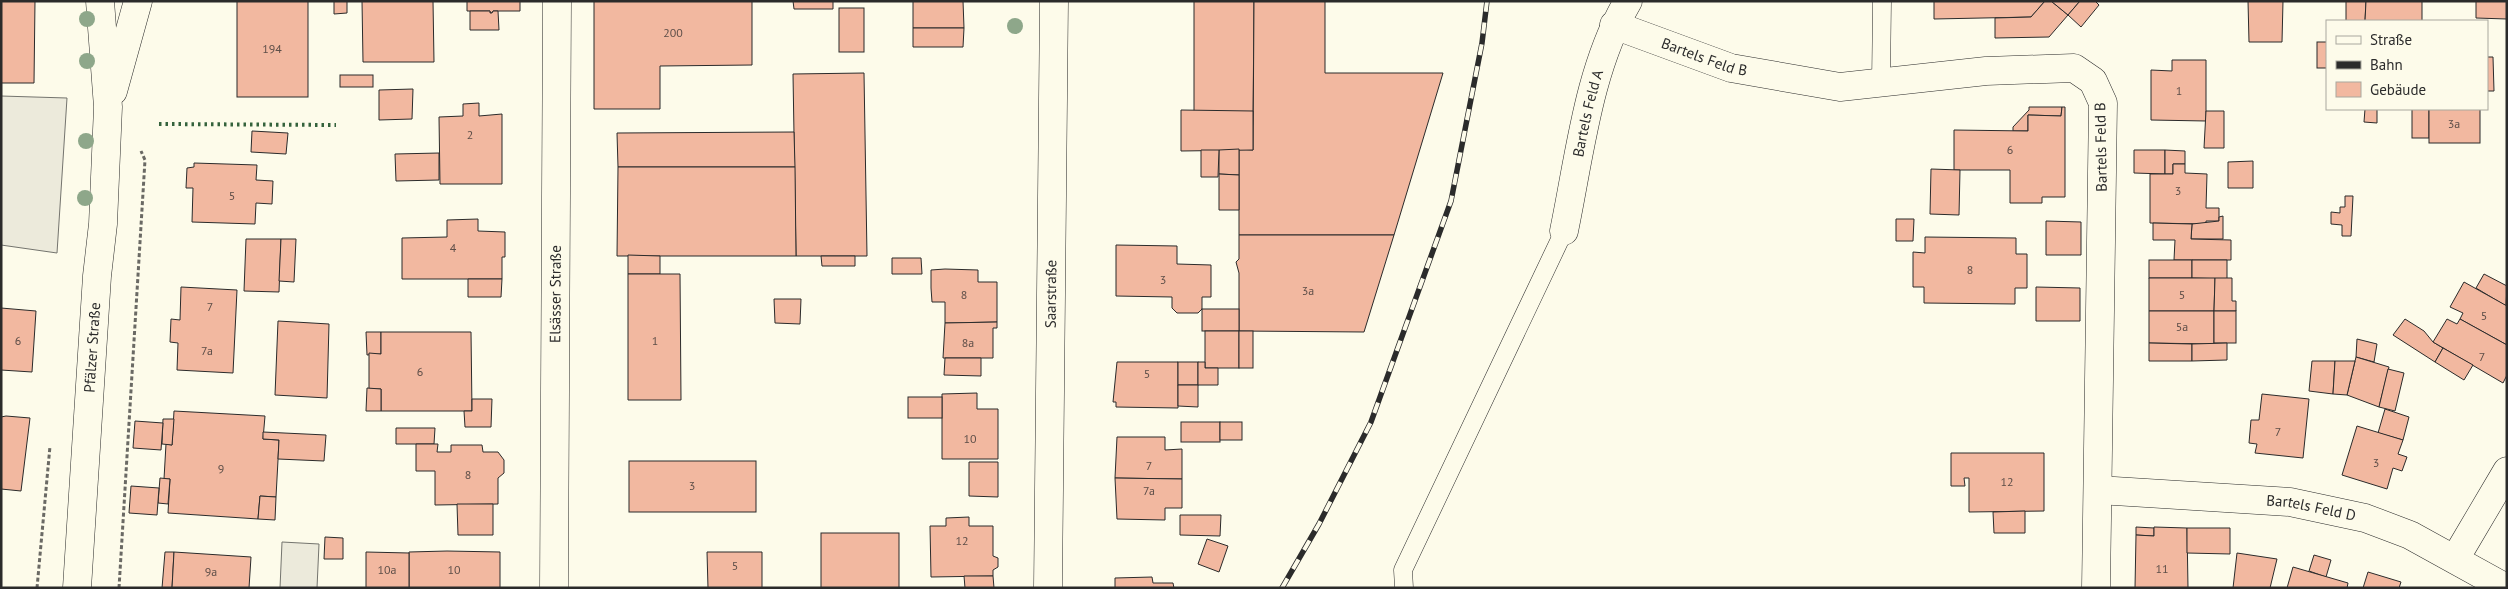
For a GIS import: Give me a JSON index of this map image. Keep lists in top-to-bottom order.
{
  "streets": {
    "street": [
      "Bartels Feld B",
      "Bartels Feld A",
      "Elsässer Straße",
      "Saarstraße",
      "Pfälzer Straße",
      "Bartels Feld D"
    ]
  },
  "crossings": [
    ["Bartels Feld B", "Bartels Feld A"],
    ["Bartels Feld B", "Bartels Feld D"]
  ],
  "house_numbers": [
    "200",
    "194",
    "1",
    "3a",
    "2",
    "6",
    "3",
    "5",
    "4",
    "8",
    "3",
    "3a",
    "8",
    "5",
    "7",
    "5",
    "5a",
    "6",
    "1",
    "8a",
    "7a",
    "7",
    "6",
    "5",
    "7",
    "10",
    "3",
    "7",
    "9",
    "8",
    "12",
    "3",
    "7a",
    "12",
    "5",
    "11",
    "10a",
    "10",
    "9a"
  ],
  "legend": ["Straße", "Bahn", "Gebäude"]
}
